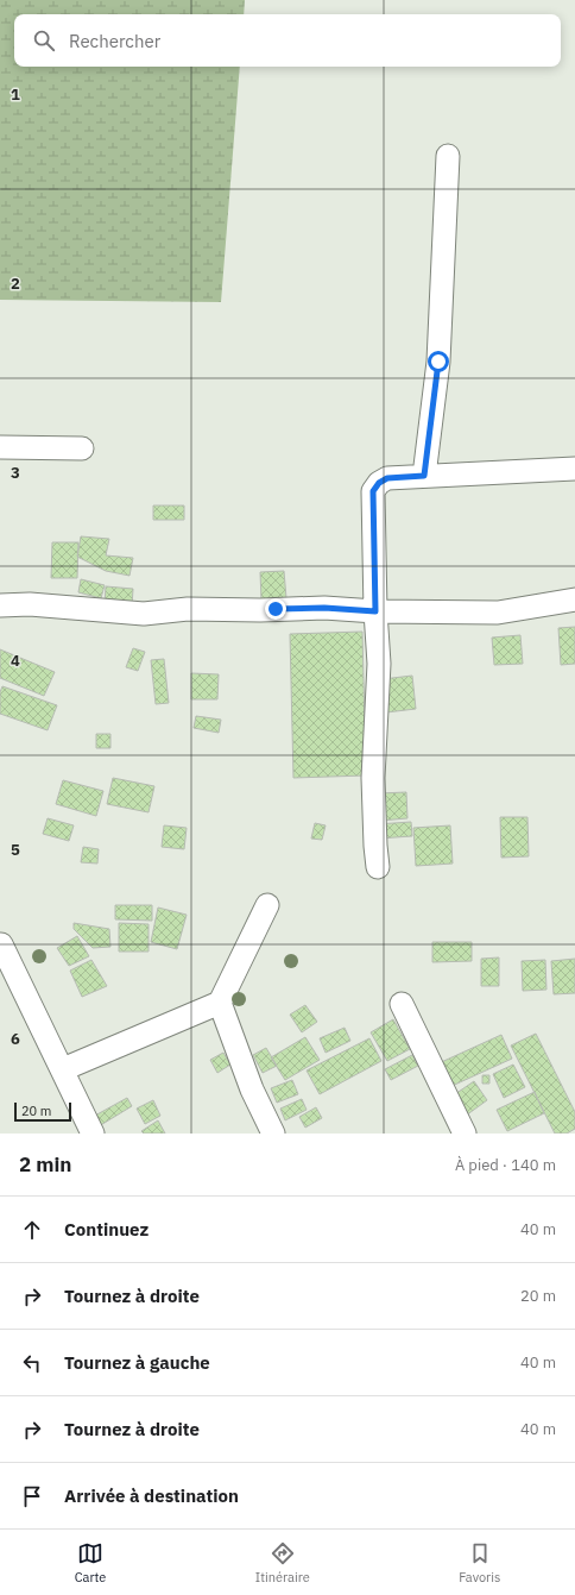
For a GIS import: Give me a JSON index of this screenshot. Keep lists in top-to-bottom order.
{
  "scale_bar": "20 m",
  "page": {
    "search": "Rechercher",
    "scale": "20 m",
    "heading": ["2 min", "À pied · 140 m"],
    "list": [
      ["Continuez", "40 m"],
      ["Tournez à droite", "20 m"],
      ["Tournez à gauche", "40 m"],
      ["Tournez à droite", "40 m"],
      "Arrivée à destination"
    ],
    "nav": ["Carte", "Itinéraire", "Favoris"]
  },
  "grid": {
    "rows": [
      "1",
      "2",
      "3",
      "4",
      "5",
      "6"
    ]
  }
}
